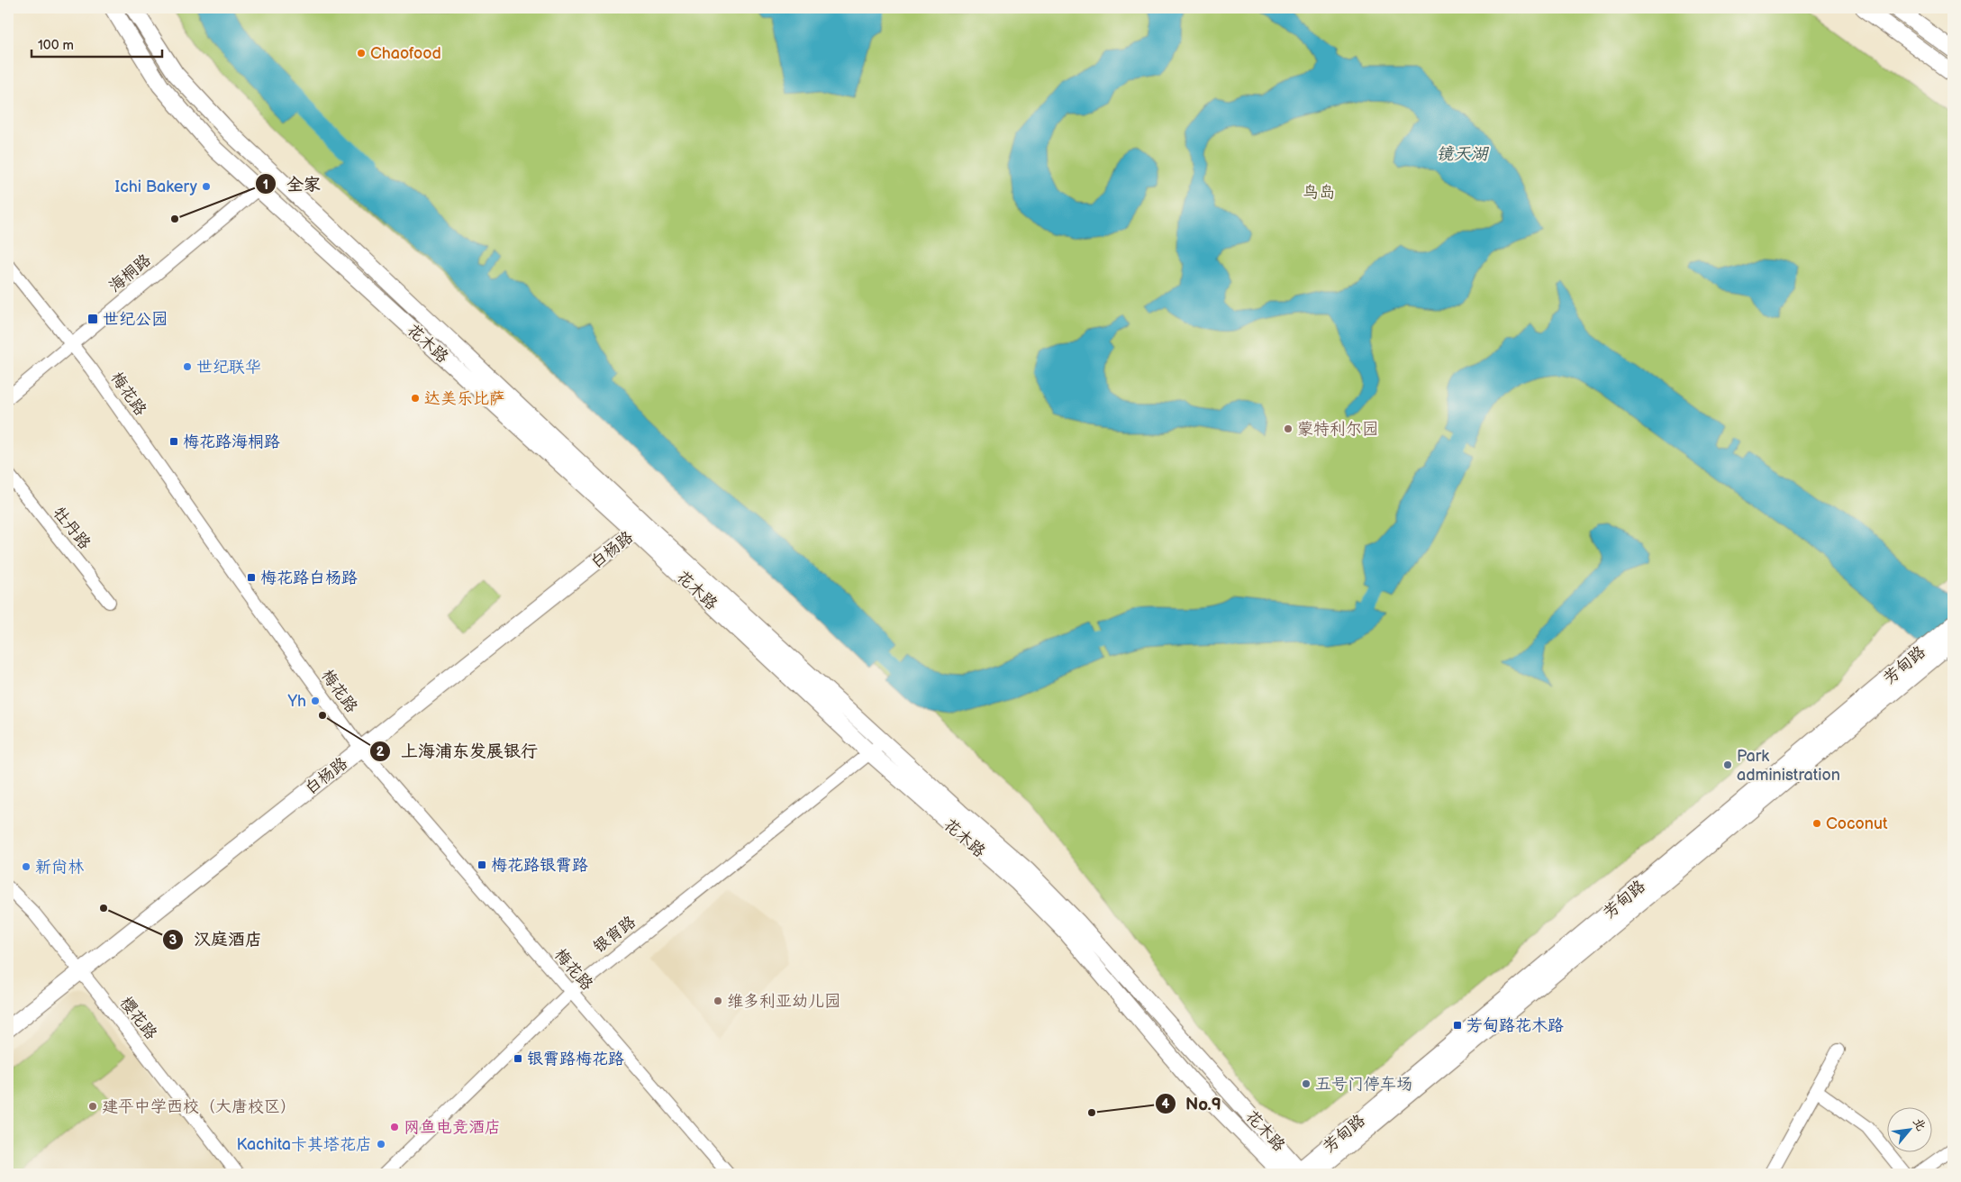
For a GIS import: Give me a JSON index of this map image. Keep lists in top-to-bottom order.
{
  "streets": {
    "main road": ["花木路", "白杨路", "芳甸路"],
    "street": [
      "海桐路",
      "梅花路",
      "牡丹路",
      "银宵路",
      "樱花路"
    ]
  },
  "crossings": [
    ["海桐路", "花木路"],
    ["海桐路", "梅花路"],
    ["花木路", "白杨路"],
    ["花木路", "芳甸路"],
    ["花木路", "银宵路"],
    ["梅花路", "白杨路"],
    ["梅花路", "银宵路"],
    ["白杨路", "樱花路"]
  ],
  "water": ["镜天湖"],
  "parks": ["鸟岛"],
  "places": {
    "other": [
      "Chaofood",
      "Ichi Bakery",
      "全家",
      "世纪联华",
      "达美乐比萨",
      "蒙特利尔园",
      "Yh",
      "上海浦东发展银行",
      "Park administration",
      "Coconut",
      "新尚林",
      "汉庭酒店",
      "维多利亚幼儿园",
      "五号门停车场",
      "建平中学西校（大唐校区）",
      "No.9",
      "网鱼电竞酒店",
      "Kachita卡其塔花店"
    ],
    "transit": [
      "世纪公园",
      "梅花路海桐路",
      "梅花路白杨路",
      "梅花路银霄路",
      "芳甸路花木路",
      "银霄路梅花路"
    ]
  },
  "scale_bar": "100 m",
  "north": "top right"
}
